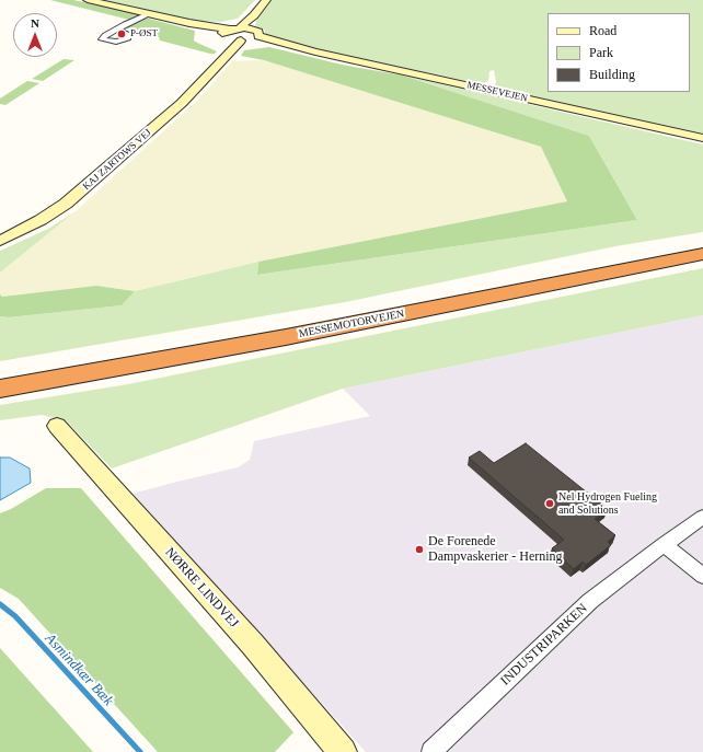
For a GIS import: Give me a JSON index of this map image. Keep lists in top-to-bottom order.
{
  "streets": {
    "highway": ["MESSEMOTORVEJEN"],
    "street": [
      "MESSEVEJEN",
      "KAJ ZARTOWS VEJ",
      "NØRRE LINDVEJ",
      "INDUSTRIPARKEN"
    ]
  },
  "crossings": [
    ["MESSEVEJEN", "KAJ ZARTOWS VEJ"]
  ],
  "water": ["Asmindkær Bæk"],
  "places": ["P-ØST", "Nel Hydrogen Fueling and Solutions", "De Forenede Dampvaskerier - Herning"],
  "legend": ["Road", "Park", "Building"],
  "north": "top"
}
